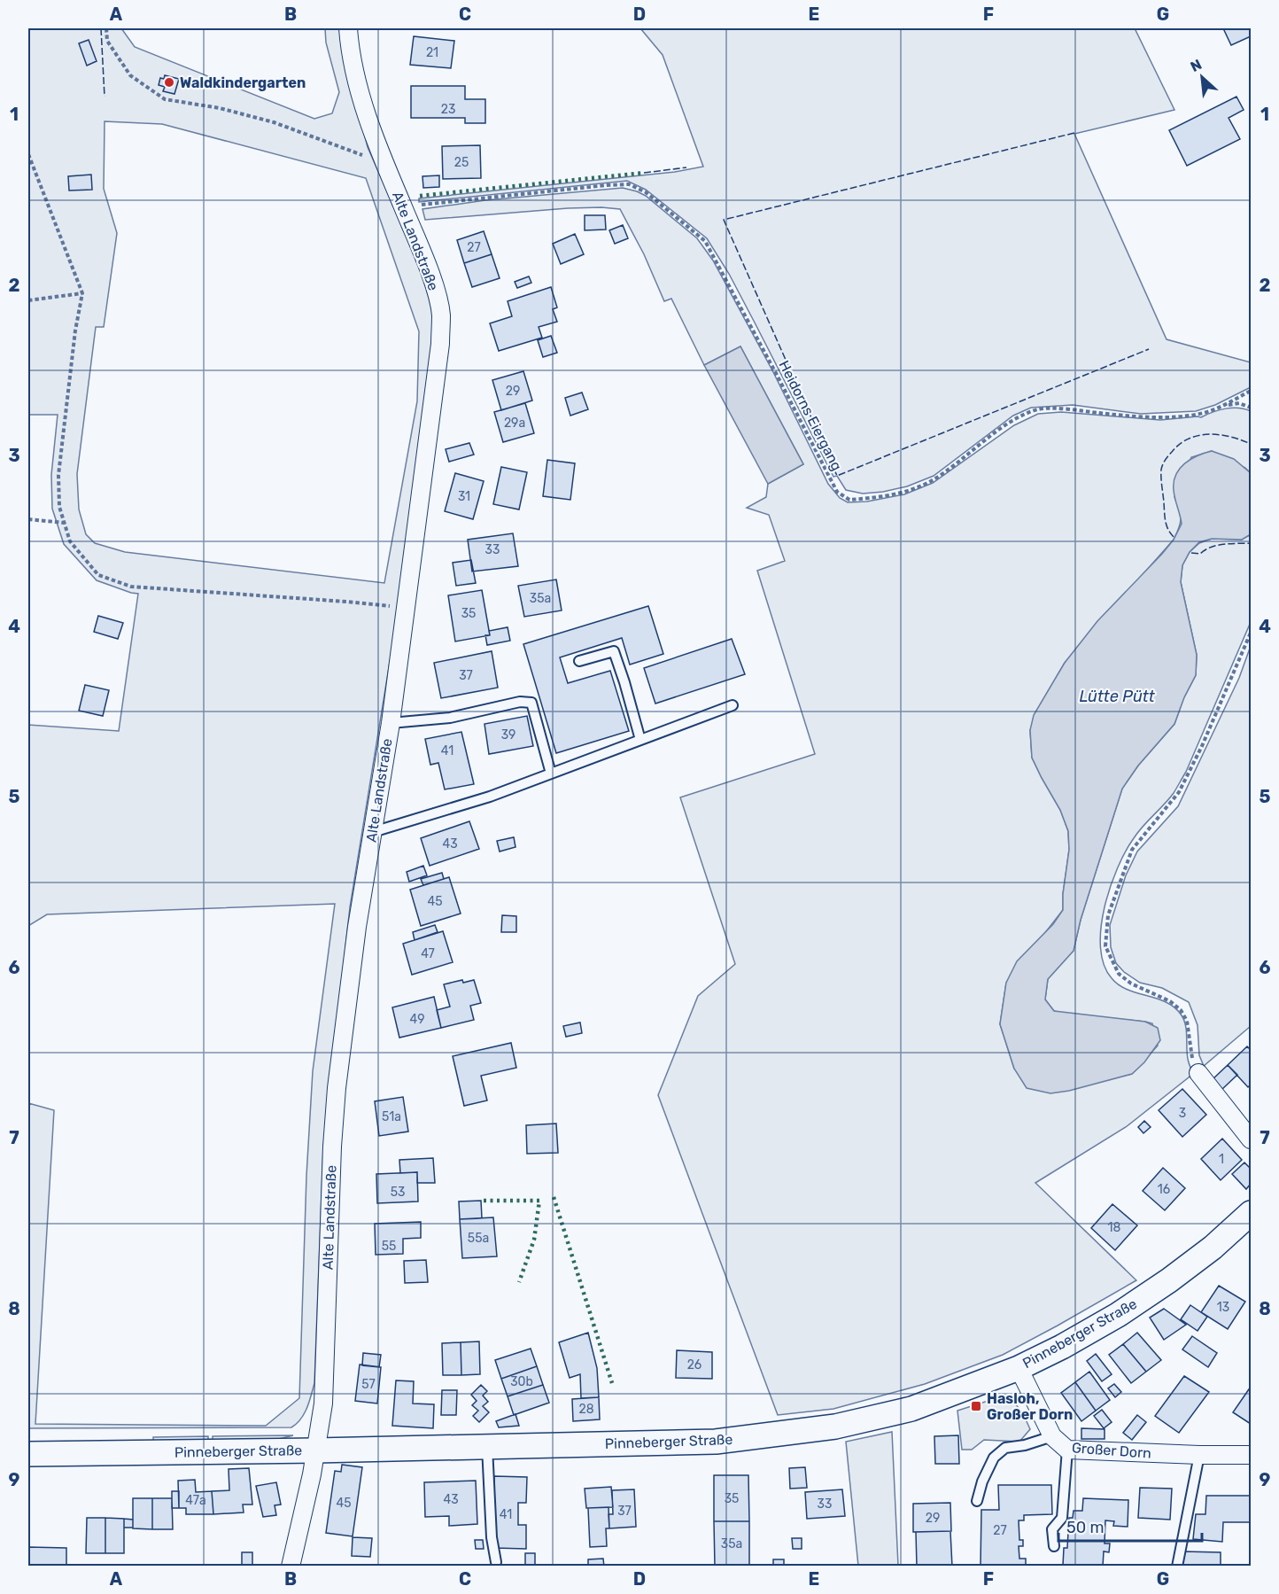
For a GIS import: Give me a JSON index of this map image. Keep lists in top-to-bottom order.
{
  "streets": {
    "main road": ["Pinneberger Straße"],
    "street": ["Alte Landstraße", "Großer Dorn"],
    "path": ["Heidorns Eiergang"]
  },
  "crossings": [
    ["Alte Landstraße", "Heidorns Eiergang"],
    ["Alte Landstraße", "Pinneberger Straße"],
    ["Pinneberger Straße", "Großer Dorn"]
  ],
  "water": ["Lütte Pütt"],
  "places": {
    "other": ["Waldkindergarten"],
    "transit": ["Hasloh, Großer Dorn"]
  },
  "house_numbers": [
    "21",
    "23",
    "25",
    "27",
    "29",
    "29a",
    "31",
    "33",
    "35a",
    "35",
    "37",
    "39",
    "41",
    "43",
    "45",
    "47",
    "49",
    "3",
    "51a",
    "1",
    "16",
    "53",
    "18",
    "55a",
    "55",
    "13",
    "26",
    "30b",
    "57",
    "28",
    "35",
    "43",
    "47a",
    "45",
    "33",
    "37",
    "41",
    "29",
    "27",
    "35a"
  ],
  "scale_bar": "50 m",
  "north": "top left",
  "grid": {
    "columns": [
      "A",
      "B",
      "C",
      "D",
      "E",
      "F",
      "G"
    ],
    "rows": [
      "1",
      "2",
      "3",
      "4",
      "5",
      "6",
      "7",
      "8",
      "9"
    ]
  }
}
